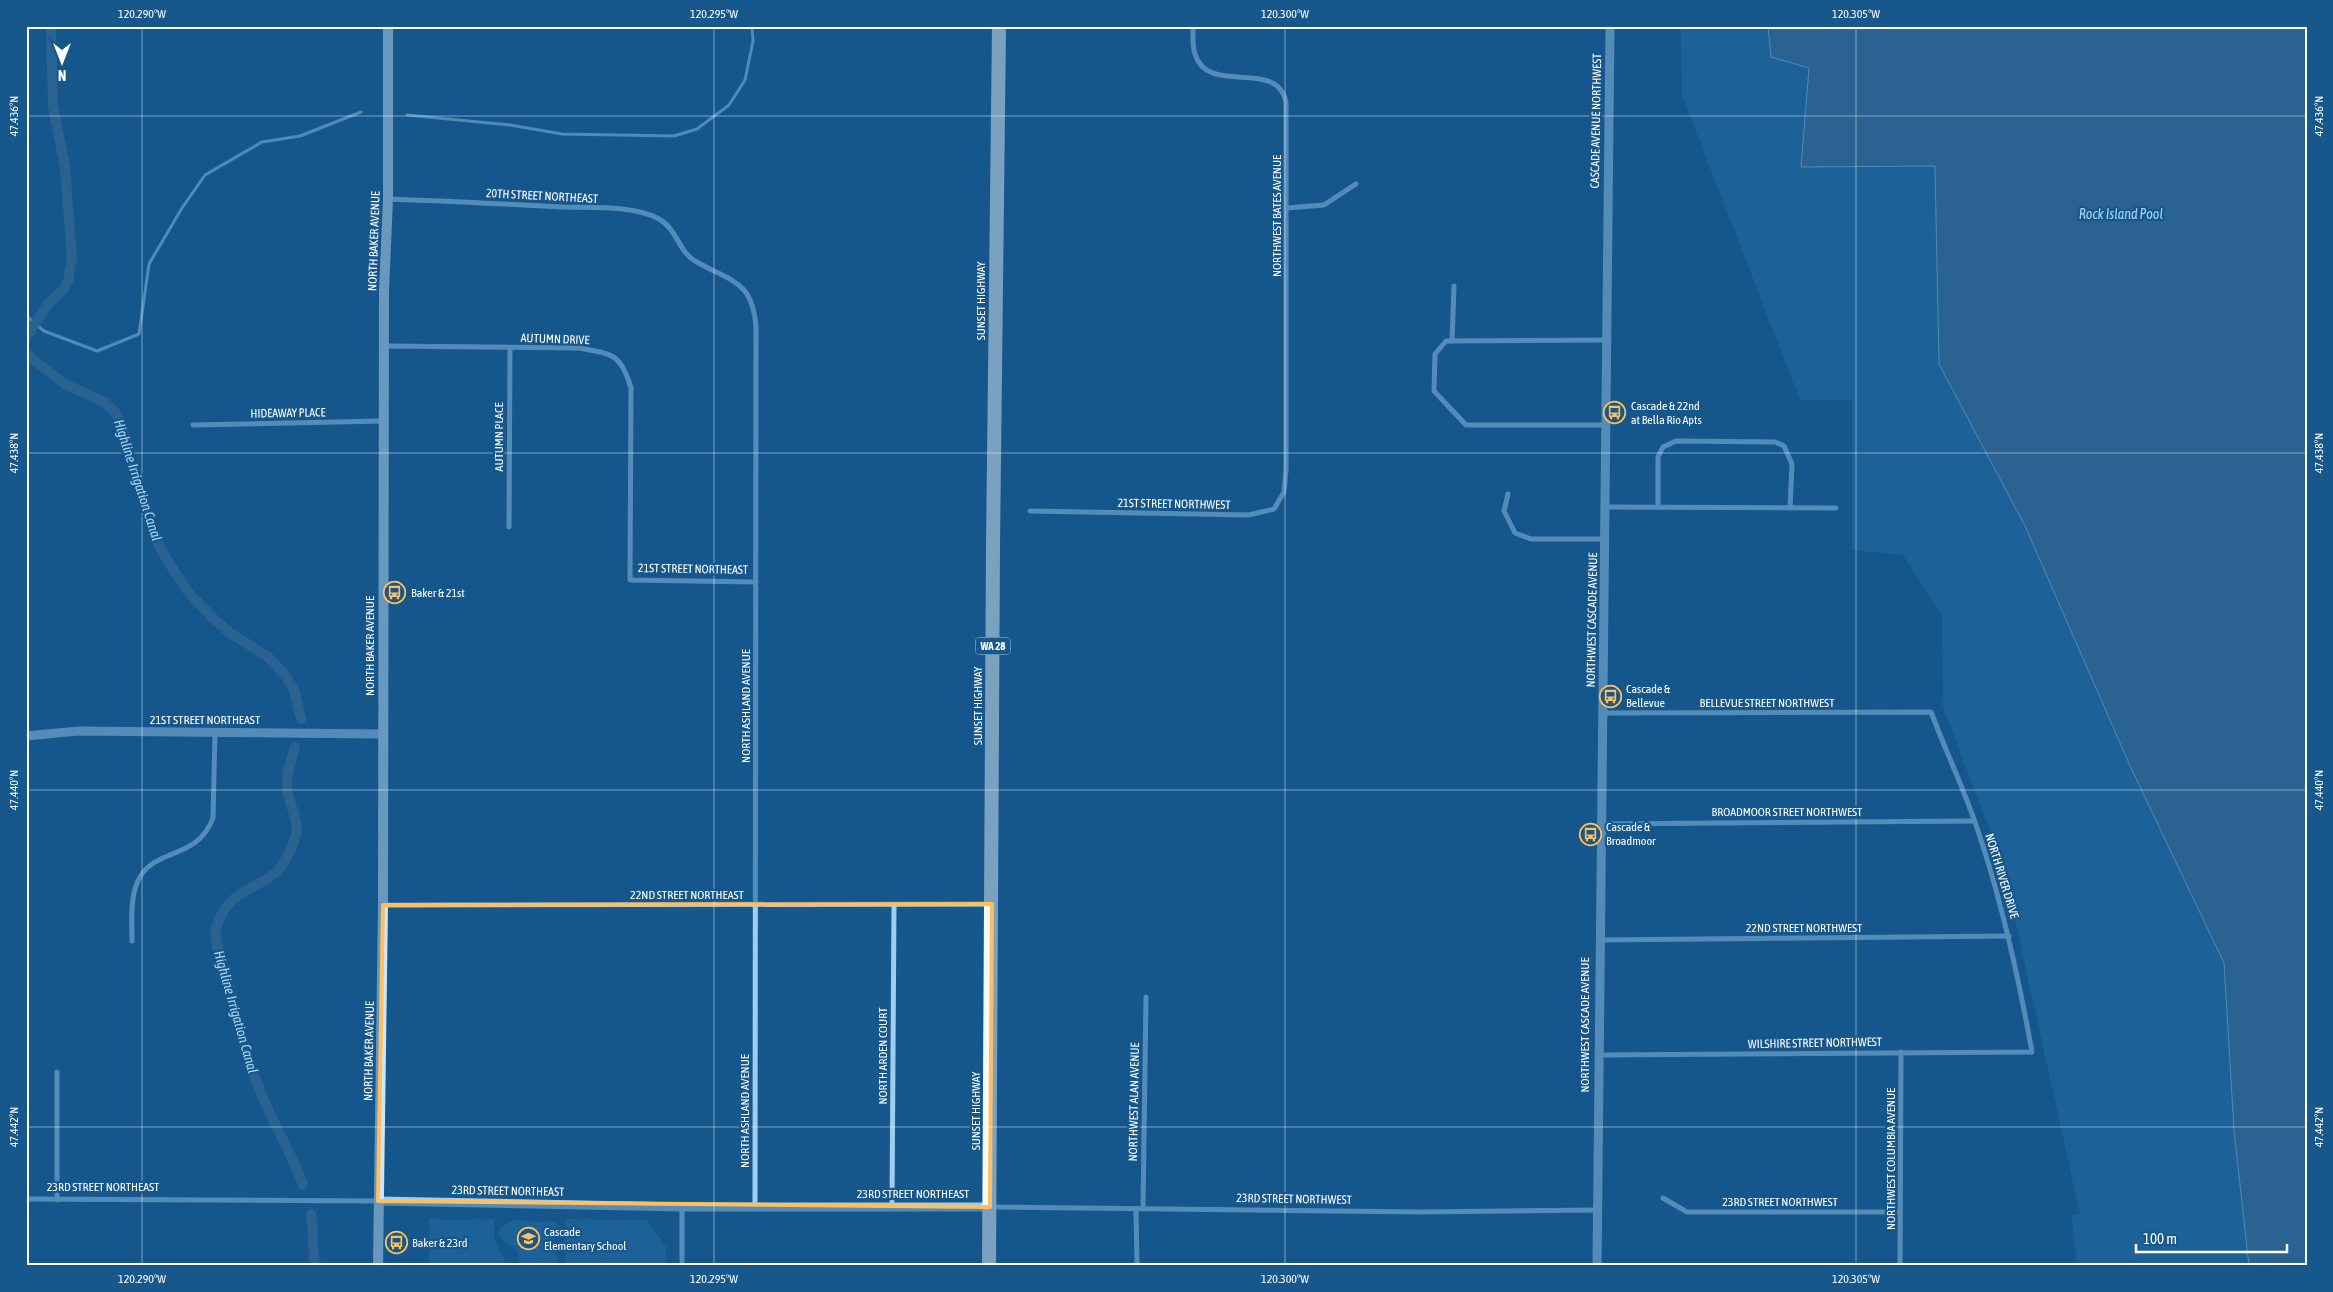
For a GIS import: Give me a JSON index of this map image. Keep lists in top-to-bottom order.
{
  "streets": {
    "highway": ["SUNSET HIGHWAY", "WA 28"],
    "main road": ["NORTH BAKER AVENUE"],
    "street": [
      "CASCADE AVENUE NORTHWEST",
      "20TH STREET NORTHEAST",
      "NORTHWEST BATES AVENUE",
      "AUTUMN DRIVE",
      "HIDEAWAY PLACE",
      "AUTUMN PLACE",
      "21ST STREET NORTHWEST",
      "21ST STREET NORTHEAST",
      "NORTHWEST CASCADE AVENUE",
      "BELLEVUE STREET NORTHWEST",
      "NORTH ASHLAND AVENUE",
      "BROADMOOR STREET NORTHWEST",
      "NORTH RIVER DRIVE",
      "22ND STREET NORTHEAST",
      "22ND STREET NORTHWEST",
      "WILSHIRE STREET NORTHWEST",
      "NORTH ARDEN COURT",
      "NORTHWEST ALAN AVENUE",
      "NORTHWEST COLUMBIA AVENUE",
      "23RD STREET NORTHEAST",
      "23RD STREET NORTHWEST"
    ]
  },
  "crossings": [
    ["CASCADE AVENUE NORTHWEST", "NORTHWEST CASCADE AVENUE"],
    ["20TH STREET NORTHEAST", "NORTH BAKER AVENUE"],
    ["20TH STREET NORTHEAST", "NORTH ASHLAND AVENUE"],
    ["NORTHWEST BATES AVENUE", "21ST STREET NORTHWEST"],
    ["NORTH BAKER AVENUE", "AUTUMN DRIVE"],
    ["NORTH BAKER AVENUE", "HIDEAWAY PLACE"],
    ["NORTH BAKER AVENUE", "21ST STREET NORTHEAST"],
    ["NORTH BAKER AVENUE", "22ND STREET NORTHEAST"],
    ["NORTH BAKER AVENUE", "23RD STREET NORTHEAST"],
    ["SUNSET HIGHWAY", "22ND STREET NORTHEAST"],
    ["SUNSET HIGHWAY", "23RD STREET NORTHEAST"],
    ["SUNSET HIGHWAY", "23RD STREET NORTHWEST"],
    ["AUTUMN DRIVE", "AUTUMN PLACE"],
    ["AUTUMN DRIVE", "21ST STREET NORTHEAST"],
    ["21ST STREET NORTHEAST", "NORTH ASHLAND AVENUE"],
    ["NORTHWEST CASCADE AVENUE", "BELLEVUE STREET NORTHWEST"],
    ["NORTHWEST CASCADE AVENUE", "BROADMOOR STREET NORTHWEST"],
    ["NORTHWEST CASCADE AVENUE", "22ND STREET NORTHWEST"],
    ["NORTHWEST CASCADE AVENUE", "WILSHIRE STREET NORTHWEST"],
    ["NORTHWEST CASCADE AVENUE", "23RD STREET NORTHWEST"],
    ["BELLEVUE STREET NORTHWEST", "NORTH RIVER DRIVE"],
    ["NORTH ASHLAND AVENUE", "22ND STREET NORTHEAST"],
    ["NORTH ASHLAND AVENUE", "23RD STREET NORTHEAST"],
    ["BROADMOOR STREET NORTHWEST", "NORTH RIVER DRIVE"],
    ["NORTH RIVER DRIVE", "22ND STREET NORTHWEST"],
    ["NORTH RIVER DRIVE", "WILSHIRE STREET NORTHWEST"],
    ["22ND STREET NORTHEAST", "NORTH ARDEN COURT"],
    ["WILSHIRE STREET NORTHWEST", "NORTHWEST COLUMBIA AVENUE"],
    ["NORTH ARDEN COURT", "23RD STREET NORTHEAST"],
    ["NORTHWEST ALAN AVENUE", "23RD STREET NORTHWEST"],
    ["NORTHWEST COLUMBIA AVENUE", "23RD STREET NORTHWEST"],
    ["23RD STREET NORTHEAST", "23RD STREET NORTHWEST"]
  ],
  "water": ["Rock Island Pool", "Highline Irrigation Canal"],
  "places": {
    "bus stop": [
      "Cascade & 22nd at Bella Rio Apts",
      "Baker & 21st",
      "Cascade & Bellevue",
      "Cascade & Broadmoor",
      "Baker & 23rd"
    ],
    "school or university": ["Cascade Elementary School"]
  },
  "scale_bar": "100 m",
  "north": "bottom",
  "coordinates": [
    "120.290°W",
    "120.295°W",
    "120.300°W",
    "120.305°W",
    "47.436°N",
    "47.438°N",
    "47.440°N",
    "47.442°N"
  ]
}
